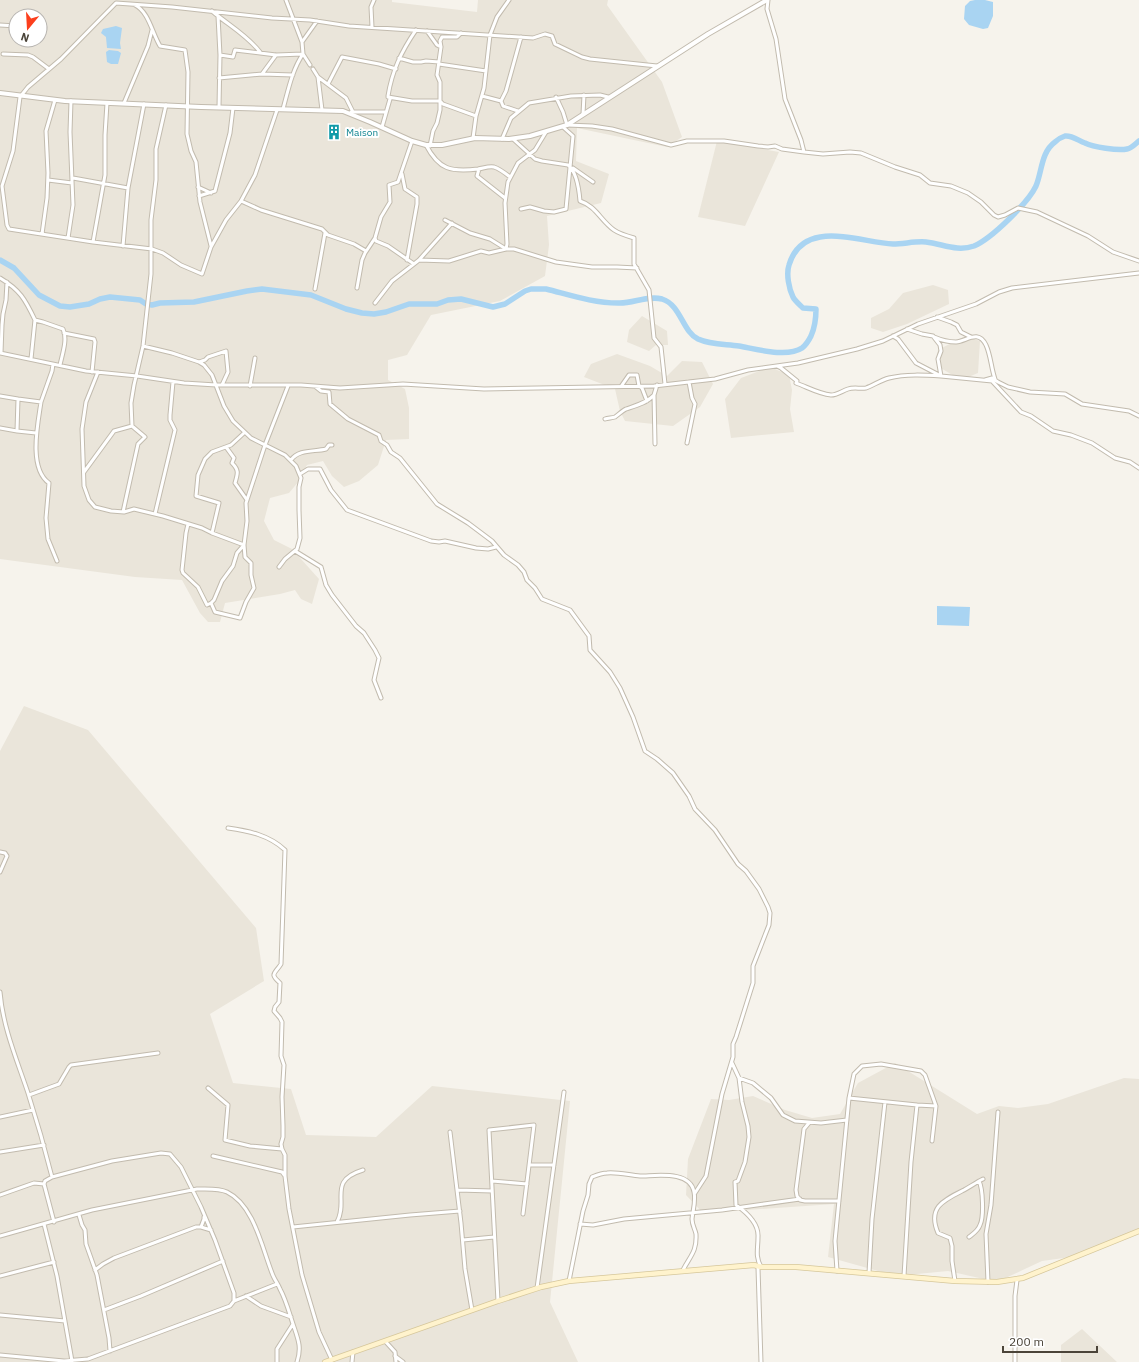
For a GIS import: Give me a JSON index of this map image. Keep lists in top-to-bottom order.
{
  "places": {
    "building": ["Maison"]
  },
  "scale_bar": "200 m",
  "north": "bottom"
}
